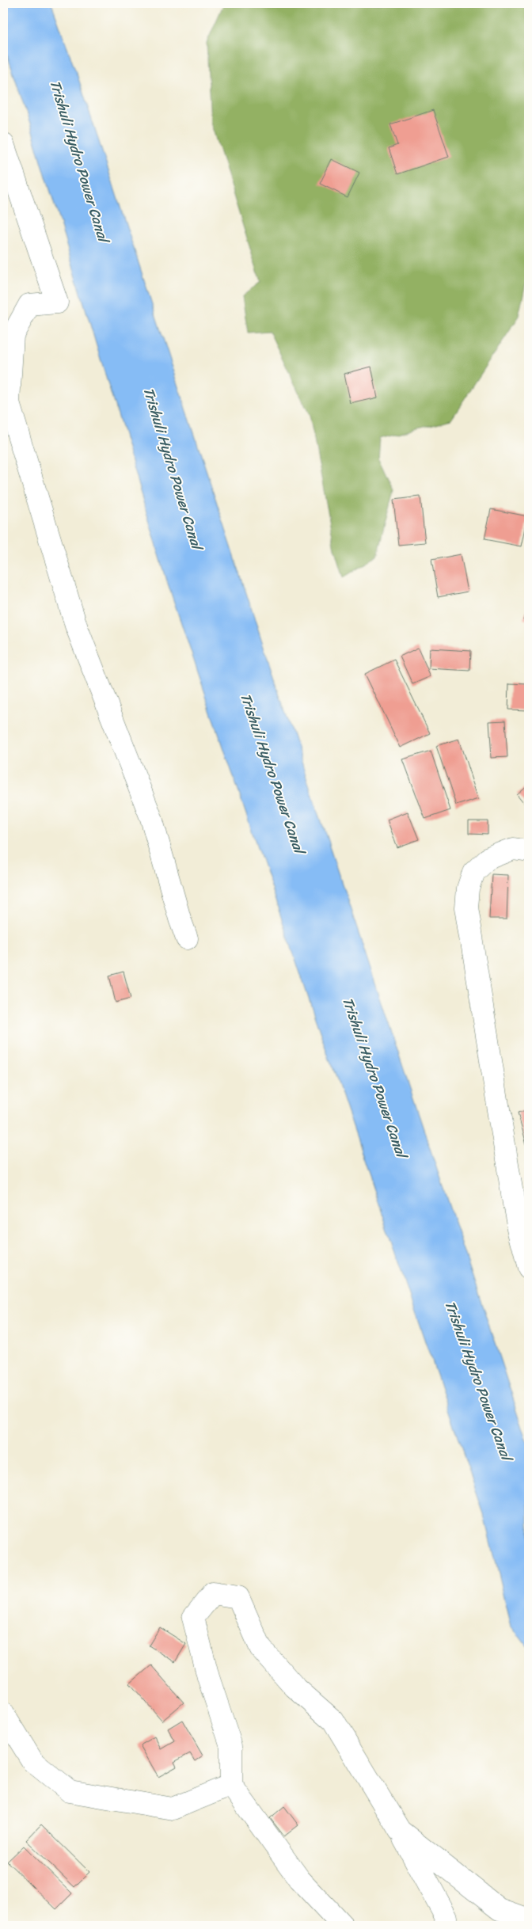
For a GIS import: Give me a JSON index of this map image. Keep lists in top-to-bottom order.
{
  "water": ["Trishuli Hydro Power Canal"]
}
